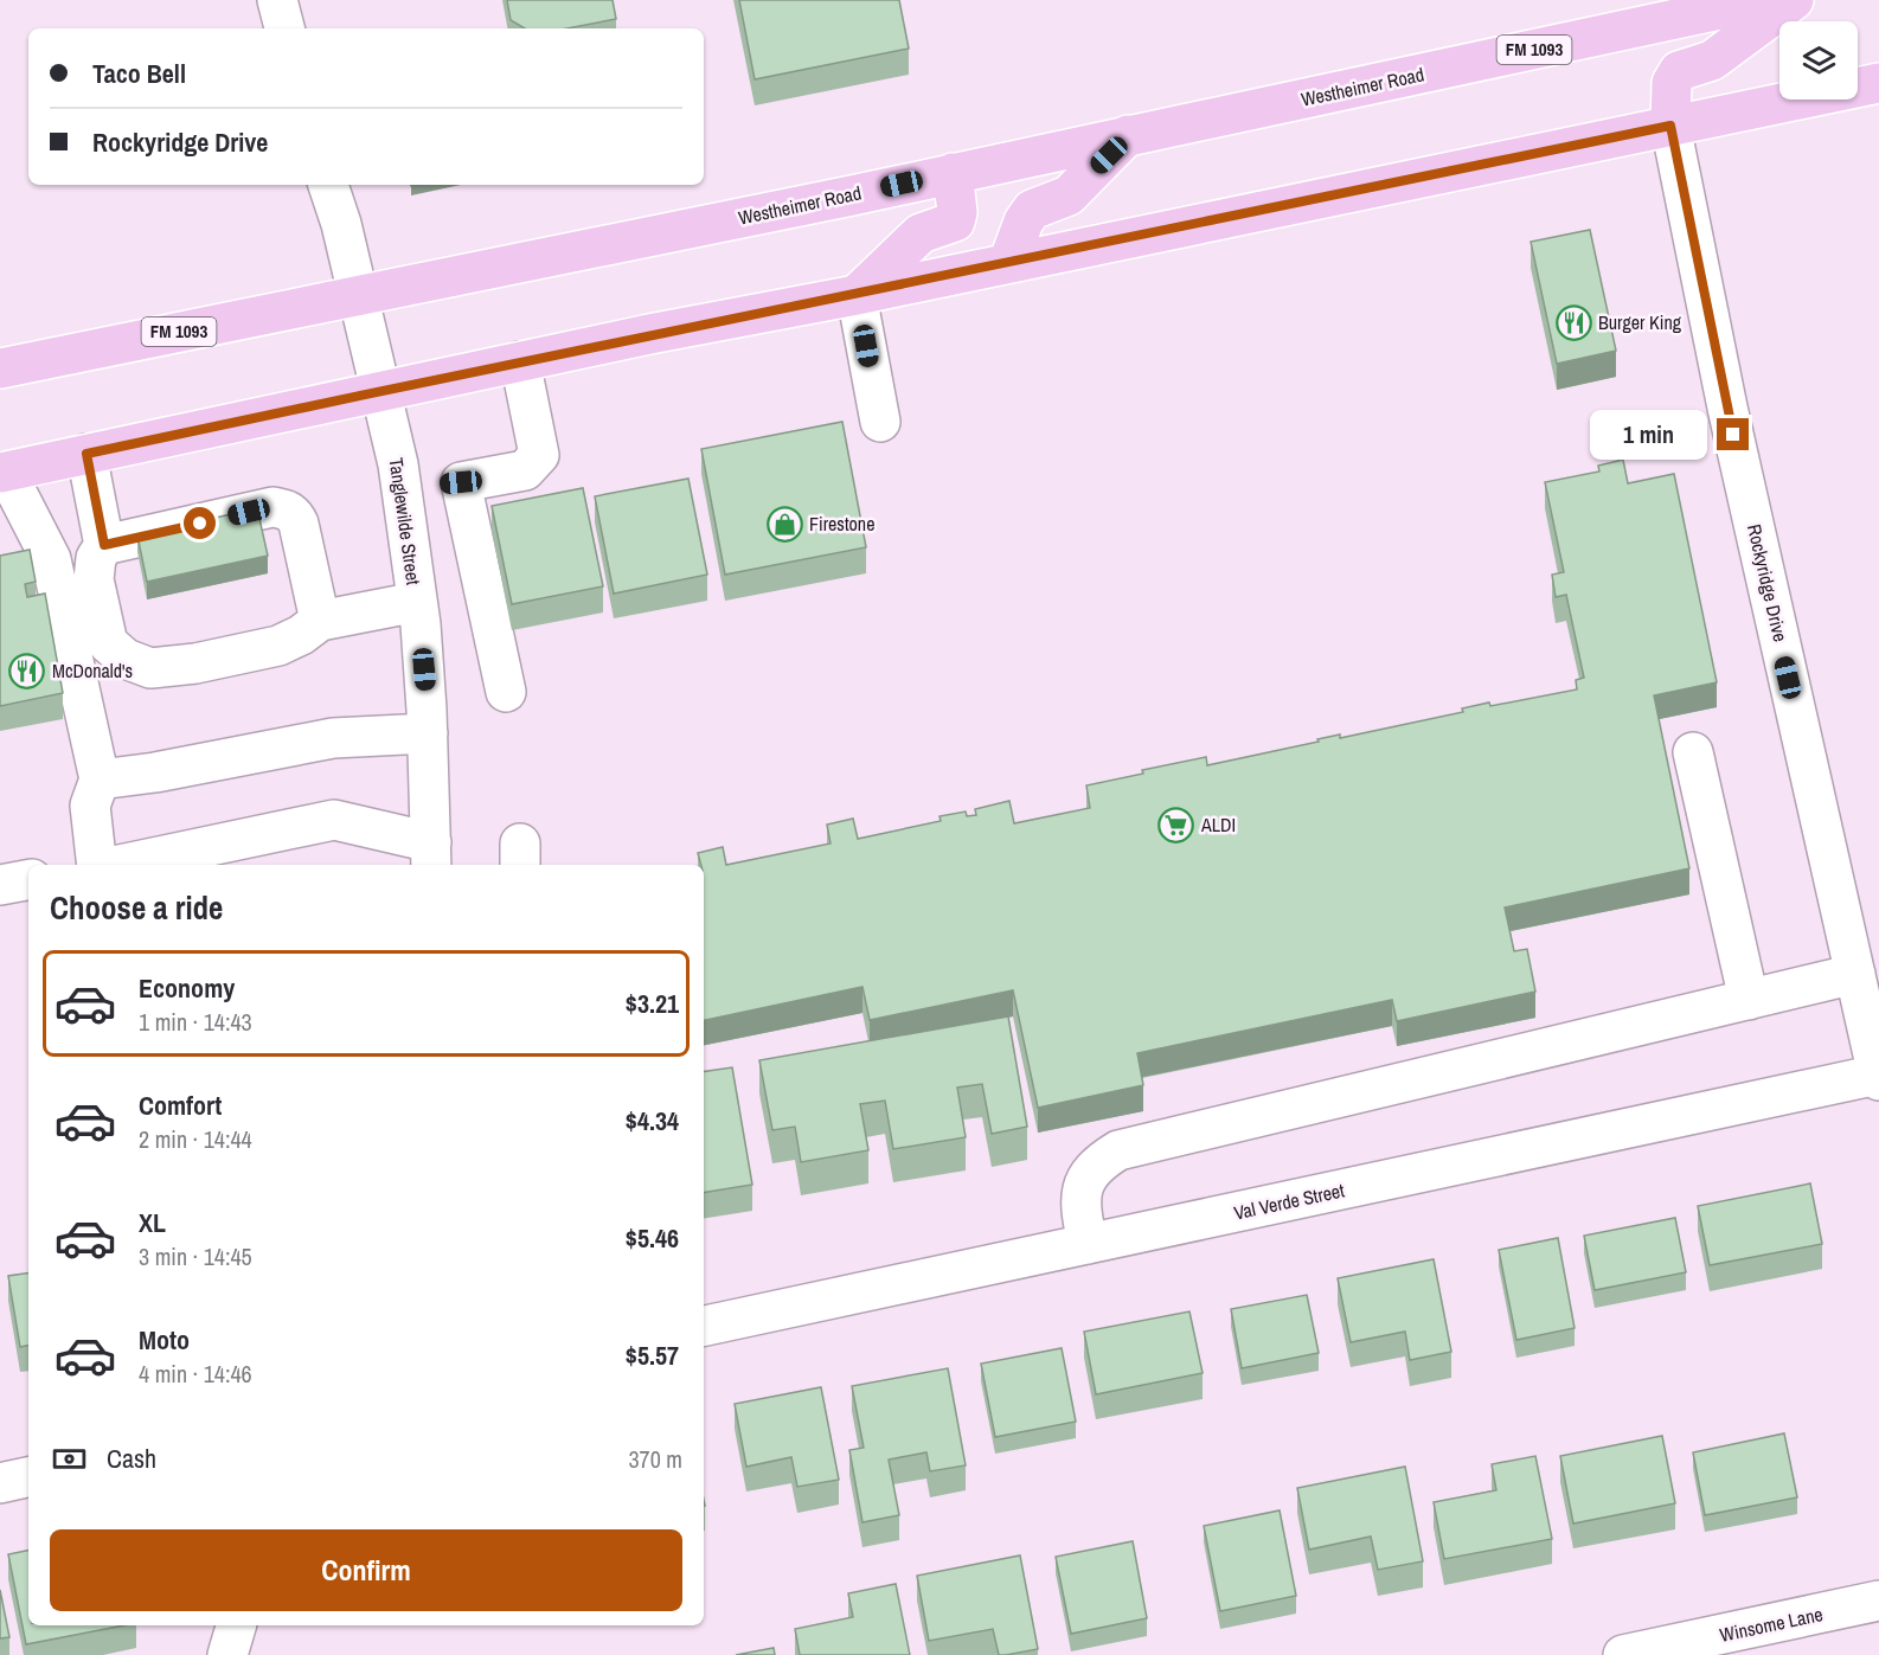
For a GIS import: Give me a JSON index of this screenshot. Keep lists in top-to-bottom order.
{
  "streets": {
    "main road": ["FM 1093", "Westheimer Road"],
    "street": [
      "Tanglewilde Street",
      "Rockyridge Drive",
      "Val Verde Street",
      "Winsome Lane"
    ]
  },
  "crossings": [
    ["Westheimer Road", "Tanglewilde Street"],
    ["Rockyridge Drive", "Val Verde Street"]
  ],
  "places": {
    "restaurant": ["Burger King", "McDonald's"],
    "shop": ["Firestone"],
    "supermarket": ["ALDI"]
  },
  "page": {
    "banner": ["Taco Bell", "Rockyridge Drive"],
    "bubble": "1 min",
    "heading": "Choose a ride",
    "list": [
      {
        "name": "Economy",
        "note": "1 min · 14:43",
        "value": "$3.21"
      },
      {
        "name": "Comfort",
        "note": "2 min · 14:44",
        "value": "$4.34"
      },
      {
        "name": "XL",
        "note": "3 min · 14:45",
        "value": "$5.46"
      },
      {
        "name": "Moto",
        "note": "4 min · 14:46",
        "value": "$5.57"
      }
    ],
    "pay": ["Cash", "370 m"],
    "buttons": "Confirm"
  }
}
